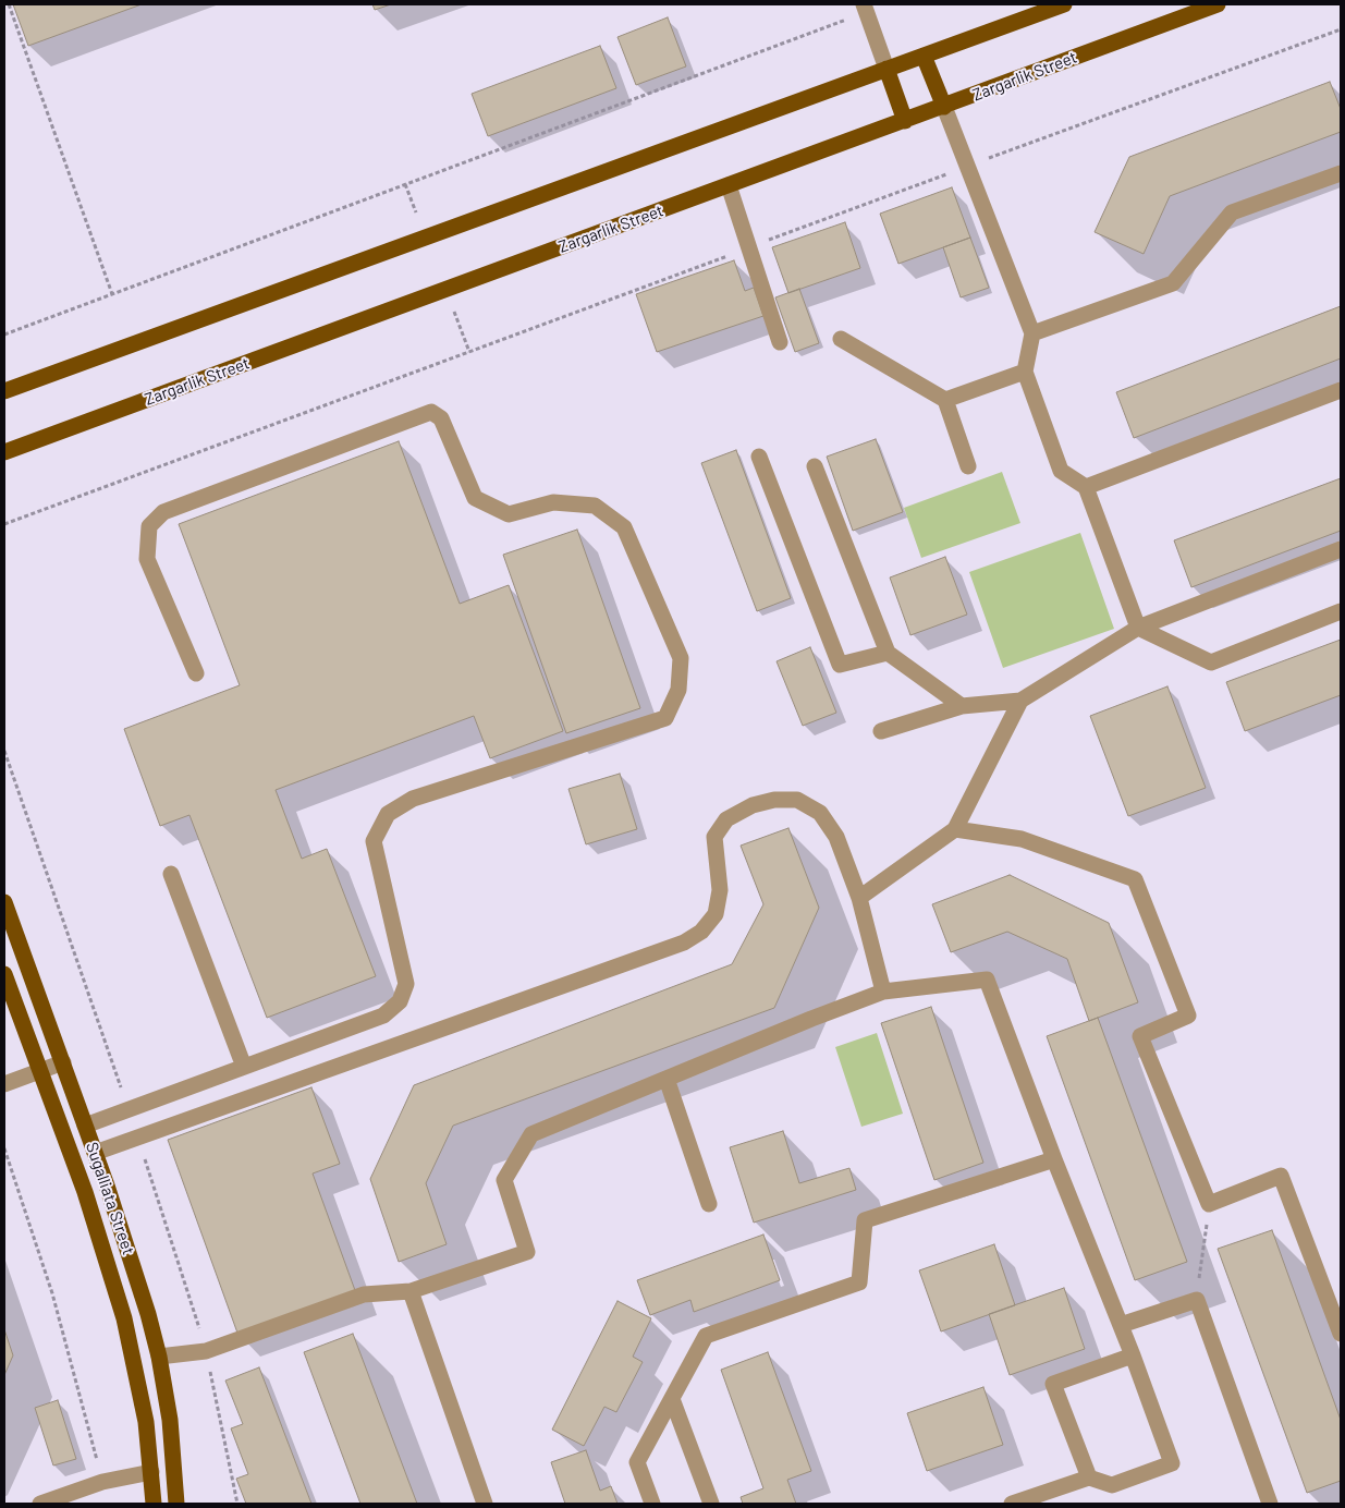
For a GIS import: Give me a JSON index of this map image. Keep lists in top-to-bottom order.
{
  "streets": {
    "main road": ["Zargarlik Street", "Sugalliata Street"]
  }
}
